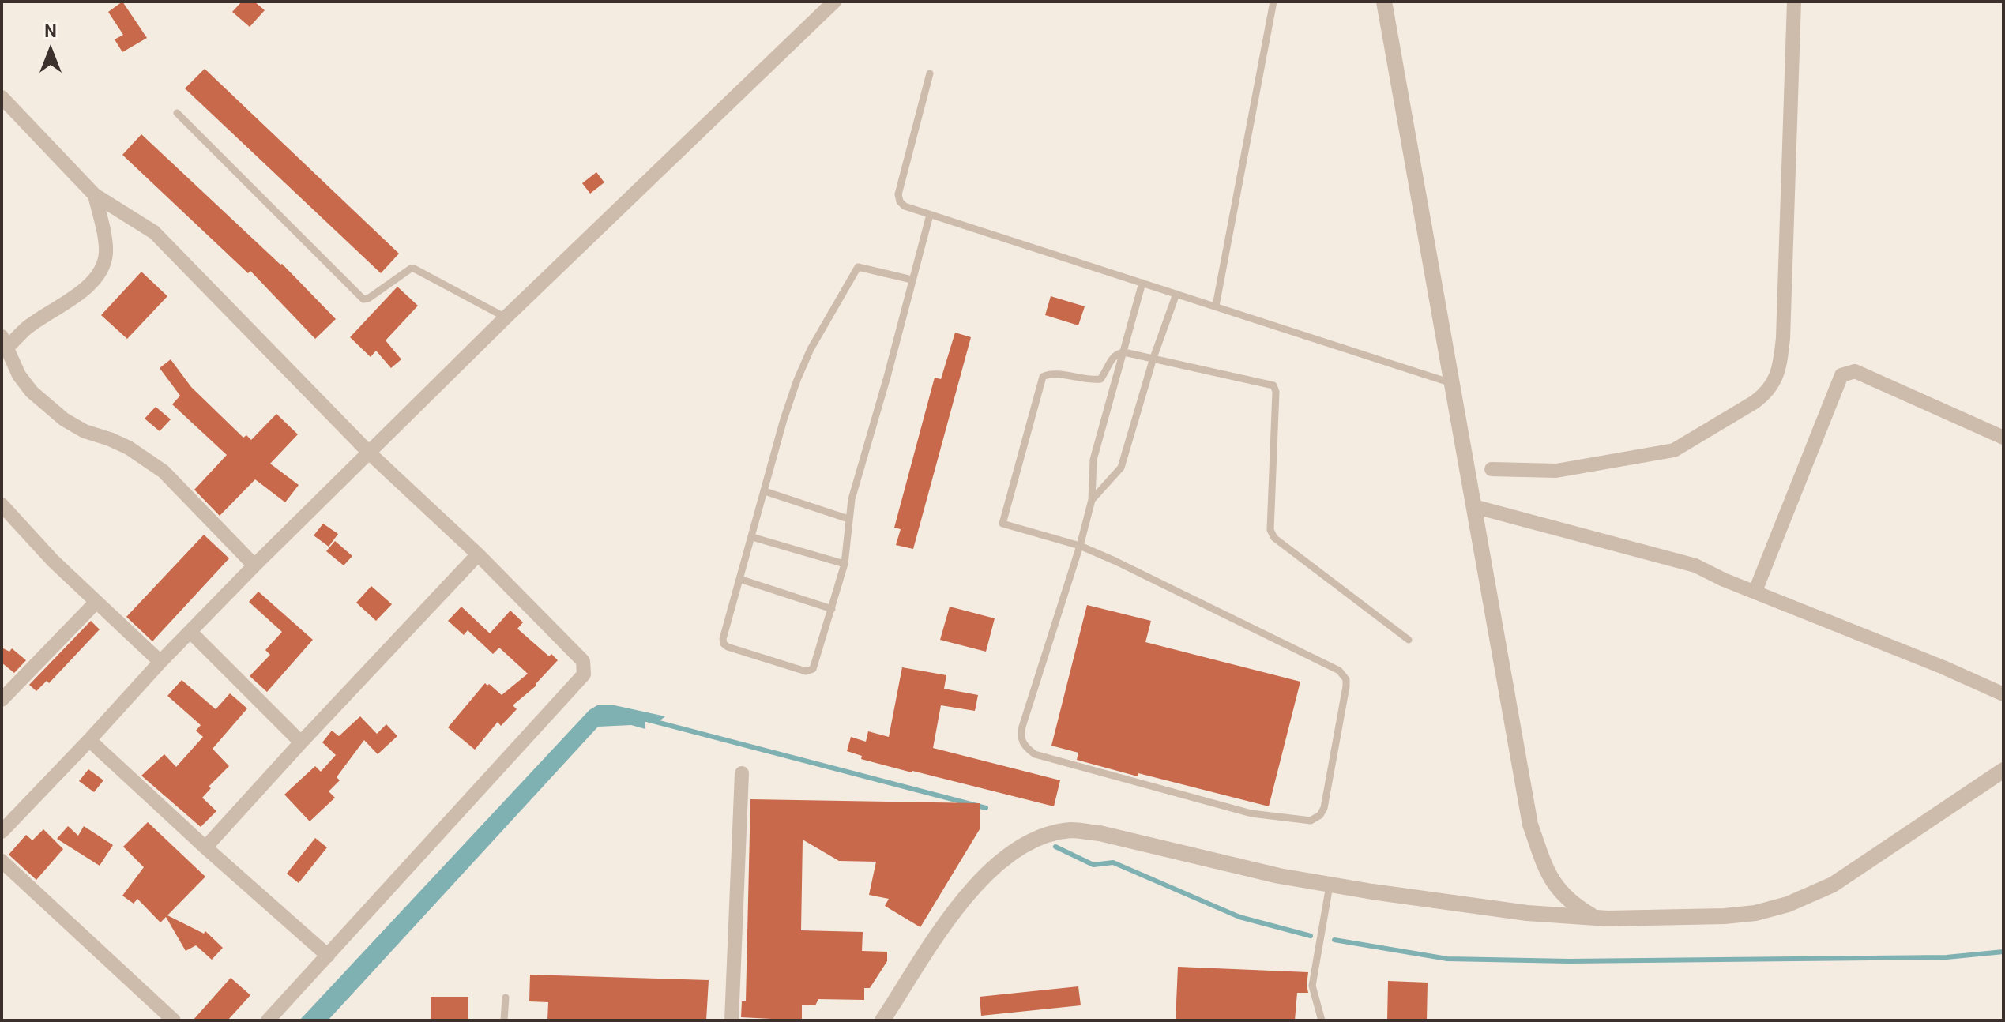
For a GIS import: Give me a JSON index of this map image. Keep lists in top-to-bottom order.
{
  "north": "top"
}
